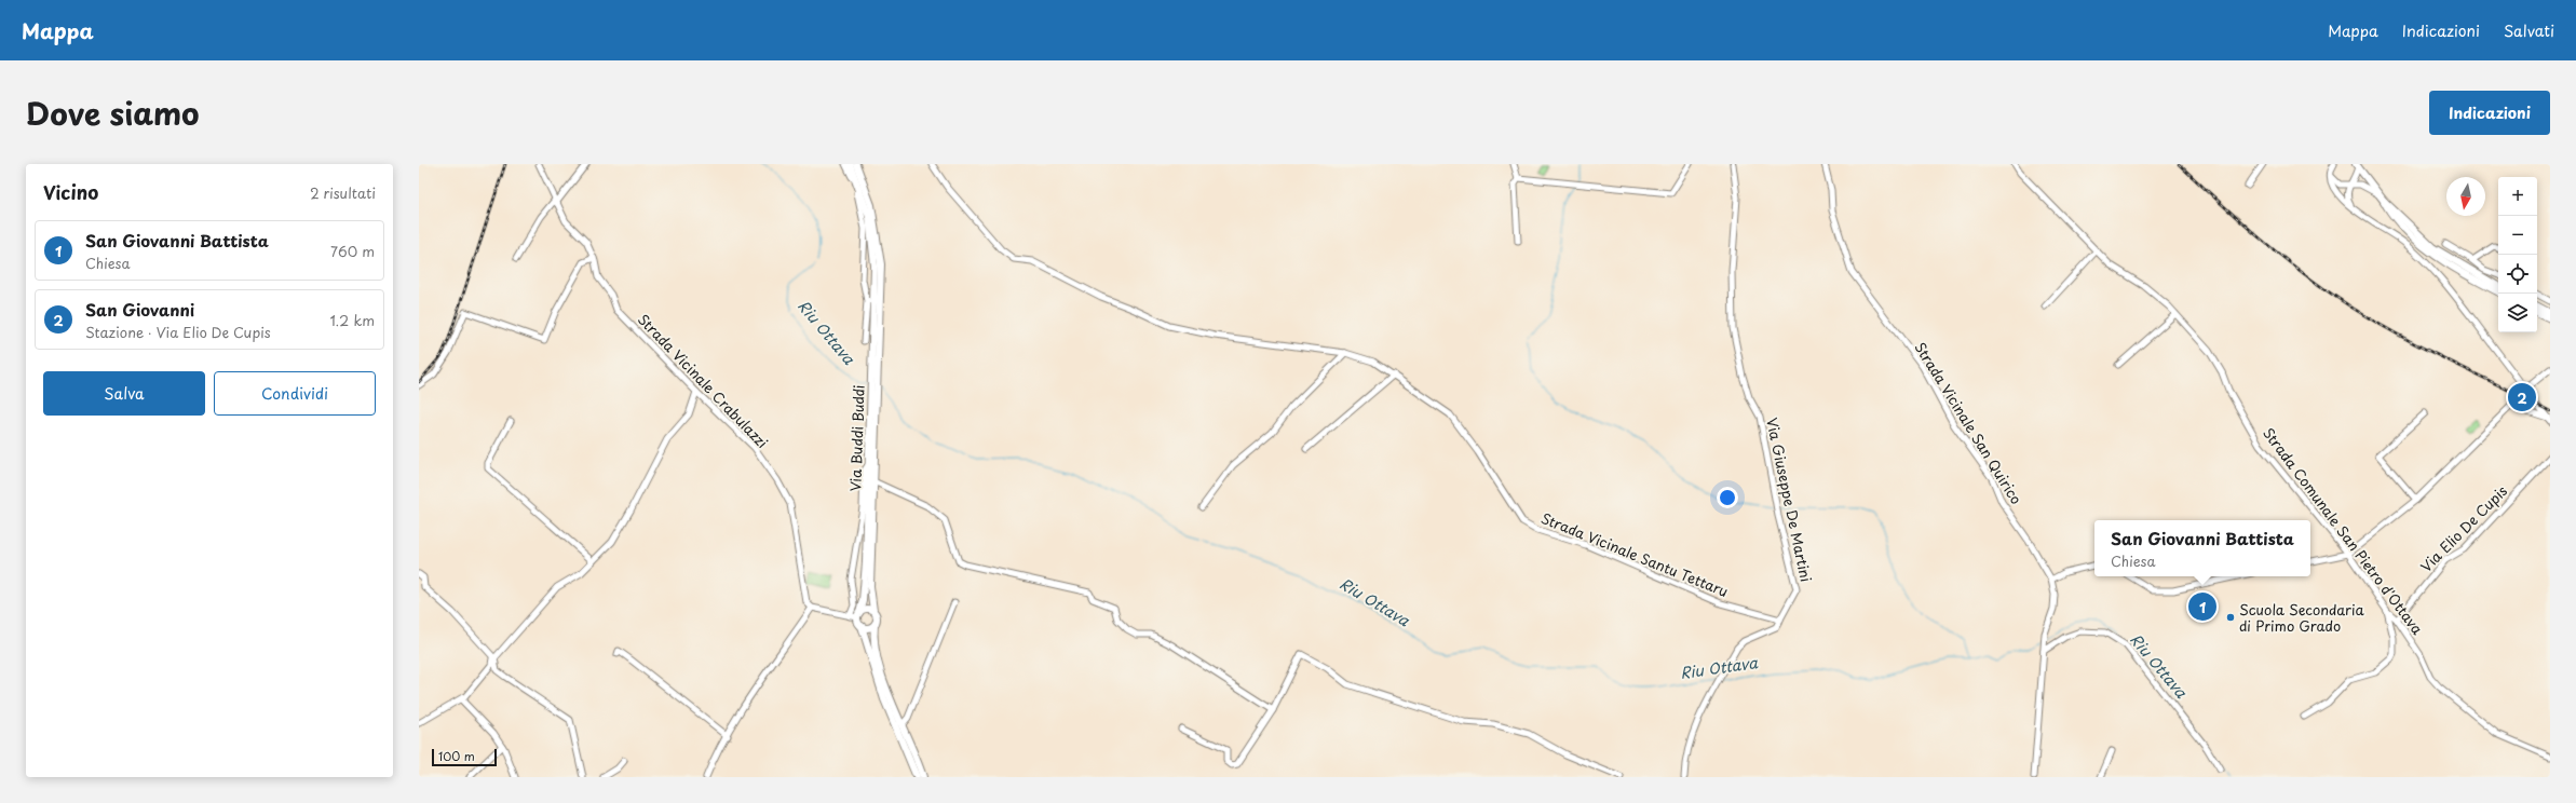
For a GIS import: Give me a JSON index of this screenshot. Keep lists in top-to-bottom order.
{
  "streets": {
    "main road": ["Via Buddi Buddi"],
    "street": [
      "Strada Vicinale Crabulazzi",
      "Strada Vicinale San Quirico",
      "Via Giuseppe De Martini",
      "Via Elio De Cupis",
      "Strada Comunale San Pietro d'Ottava",
      "Strada Vicinale Santu Tettaru"
    ]
  },
  "crossings": [
    ["Via Giuseppe De Martini", "Strada Vicinale Santu Tettaru"],
    ["Via Elio De Cupis", "Strada Comunale San Pietro d'Ottava"]
  ],
  "water": ["Riu Ottava"],
  "places": ["Scuola Secondaria di Primo Grado"],
  "scale_bar": "100 m",
  "north": "bottom",
  "page": {
    "header": "Mappa",
    "nav": ["Mappa", "Indicazioni", "Salvati"],
    "title": "Dove siamo",
    "buttons": [
      "Indicazioni",
      ["Salva", "Condividi"]
    ],
    "heading": ["Vicino", "2 risultati"],
    "map_buttons": ["+", "−"],
    "list": [
      {
        "mark": "1",
        "name": "San Giovanni Battista",
        "note": "Chiesa",
        "value": "760 m"
      },
      {
        "mark": "2",
        "name": "San Giovanni",
        "note": "Stazione · Via Elio De Cupis",
        "value": "1.2 km"
      }
    ],
    "pins": ["2", "1"],
    "popup": ["San Giovanni Battista", "Chiesa"],
    "scale": "100 m"
  }
}
